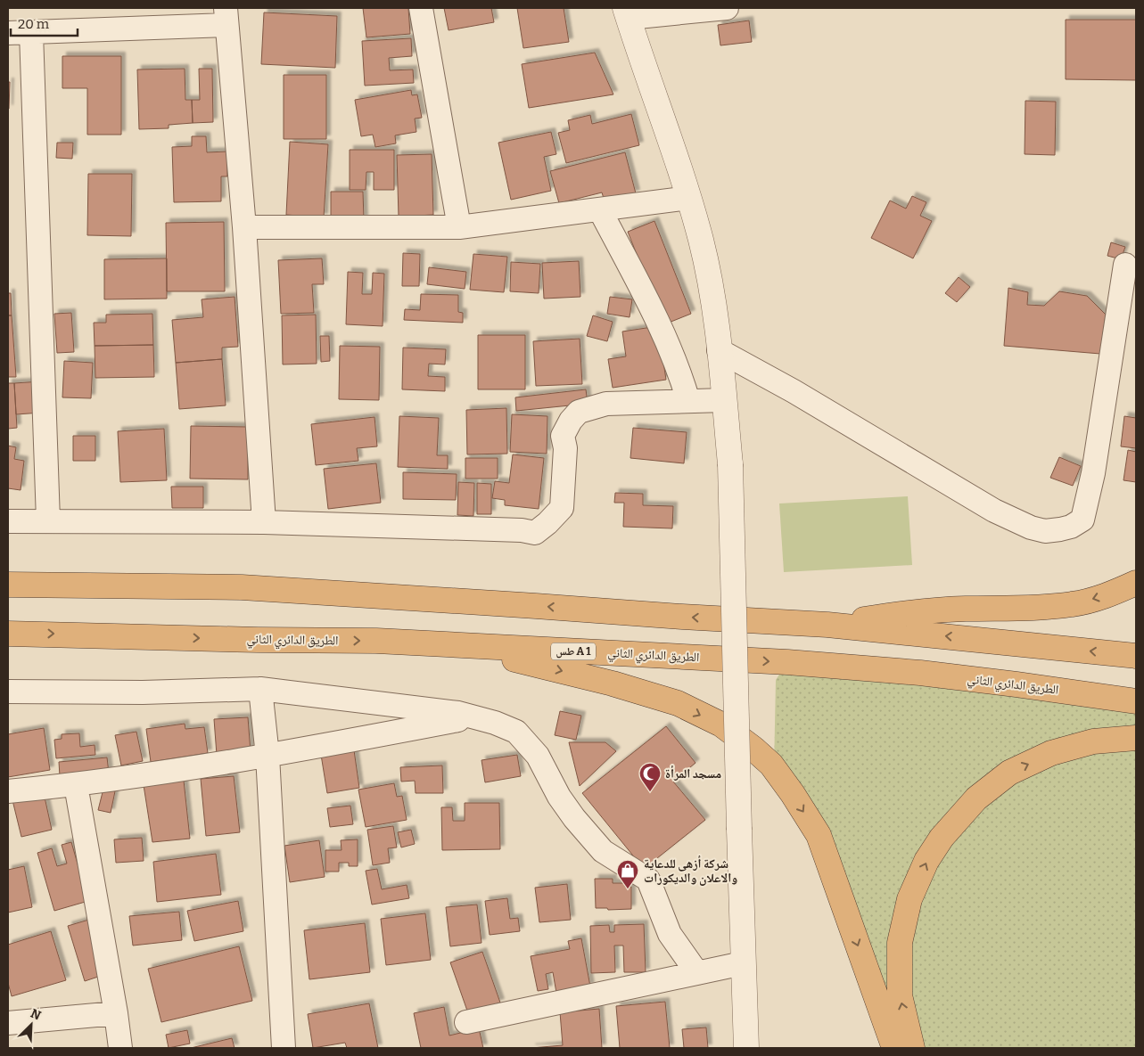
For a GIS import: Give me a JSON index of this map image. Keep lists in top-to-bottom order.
{
  "streets": {
    "highway": ["الطريق الدائري الثاني", "طس A 1"]
  },
  "places": {
    "mosque": ["مسجد المرأة"],
    "shop": ["شركة أزهى للدعاية والاعلان والديكورات"]
  },
  "scale_bar": "20 m",
  "north": "top right"
}
